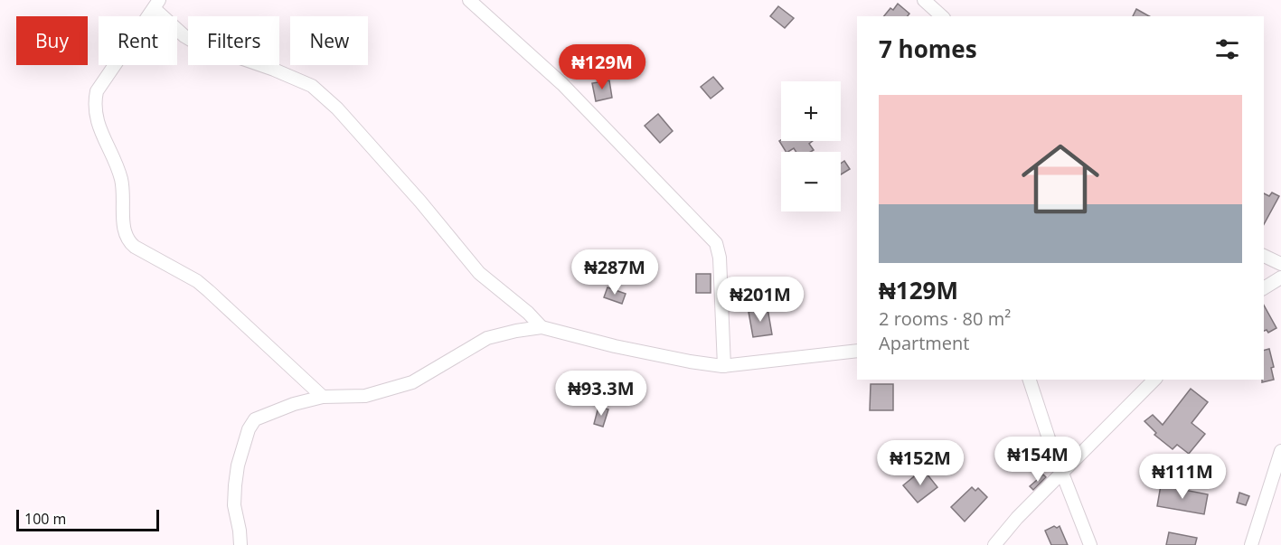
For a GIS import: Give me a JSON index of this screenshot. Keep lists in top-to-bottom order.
{
  "scale_bar": "100 m",
  "page": {
    "chip": [
      "Buy",
      "Rent",
      "Filters",
      "New"
    ],
    "heading": "7 homes",
    "price": [
      "₦129M",
      "₦287M",
      "₦201M",
      "₦93.3M",
      "₦154M",
      "₦152M",
      "₦111M"
    ],
    "map_buttons": ["+", "−"],
    "list": [
      {
        "name": "₦129M",
        "note": "2 rooms · 80 m² · Apartment"
      }
    ],
    "scale": "100 m"
  }
}
